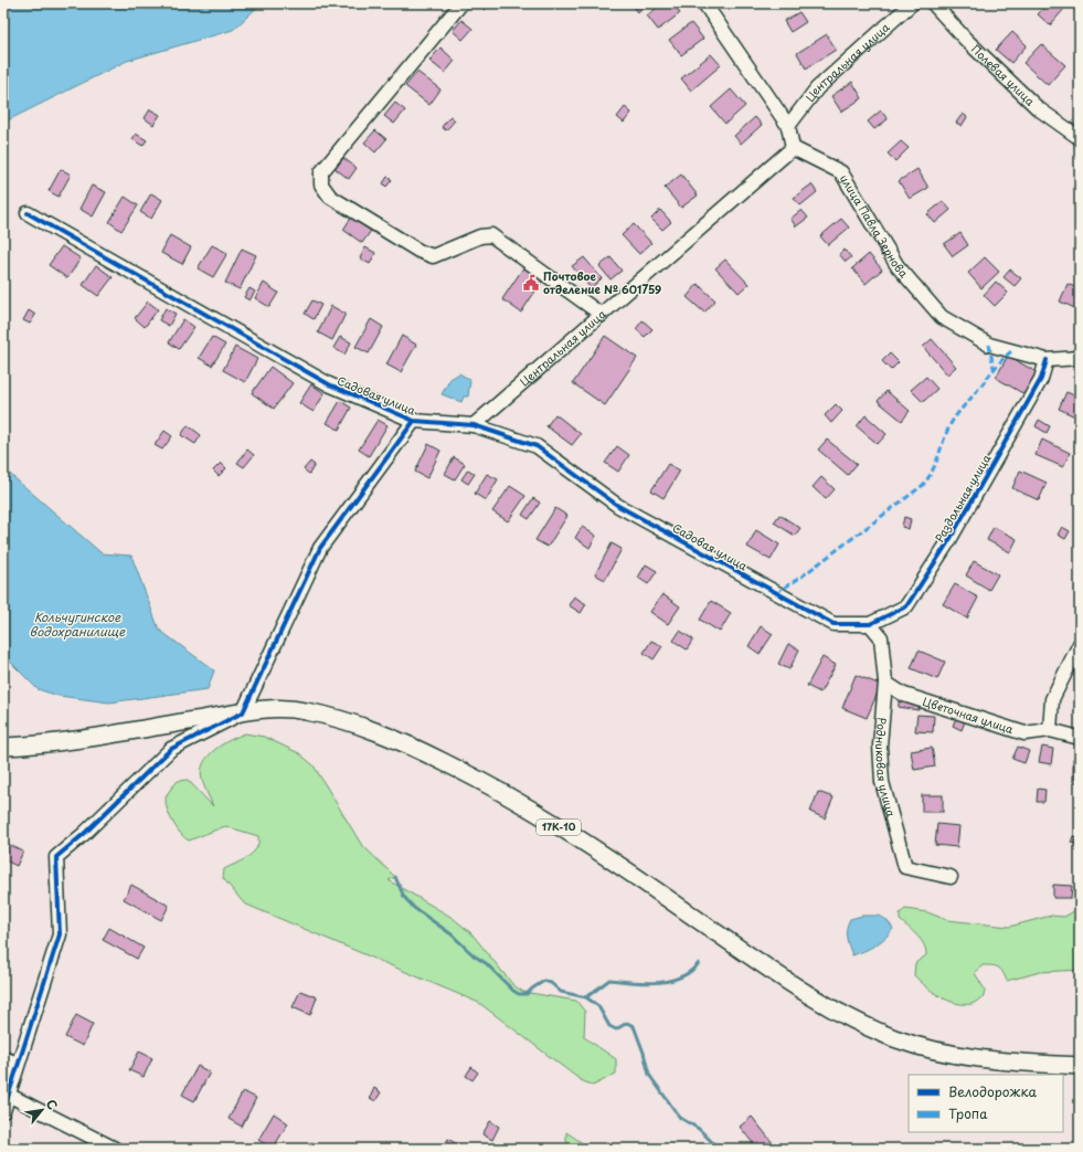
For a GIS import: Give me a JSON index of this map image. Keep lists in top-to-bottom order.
{
  "streets": {
    "main road": ["17К-10"],
    "street": [
      "Центральная улица",
      "Полевая улица",
      "улица Павла Зернова",
      "Садовая улица",
      "Раздольная улица",
      "Цветочная улица",
      "Родниковая улица"
    ]
  },
  "crossings": [
    ["Центральная улица", "улица Павла Зернова"],
    ["Центральная улица", "Садовая улица"],
    ["улица Павла Зернова", "Раздольная улица"],
    ["Садовая улица", "Раздольная улица"],
    ["Садовая улица", "Родниковая улица"],
    ["Раздольная улица", "Родниковая улица"],
    ["Цветочная улица", "Родниковая улица"]
  ],
  "water": ["Кольчугинское водохранилище"],
  "places": {
    "public building": ["Почтовое отделение № 601759"]
  },
  "legend": ["Велодорожка", "Тропа"],
  "north": "top right"
}
